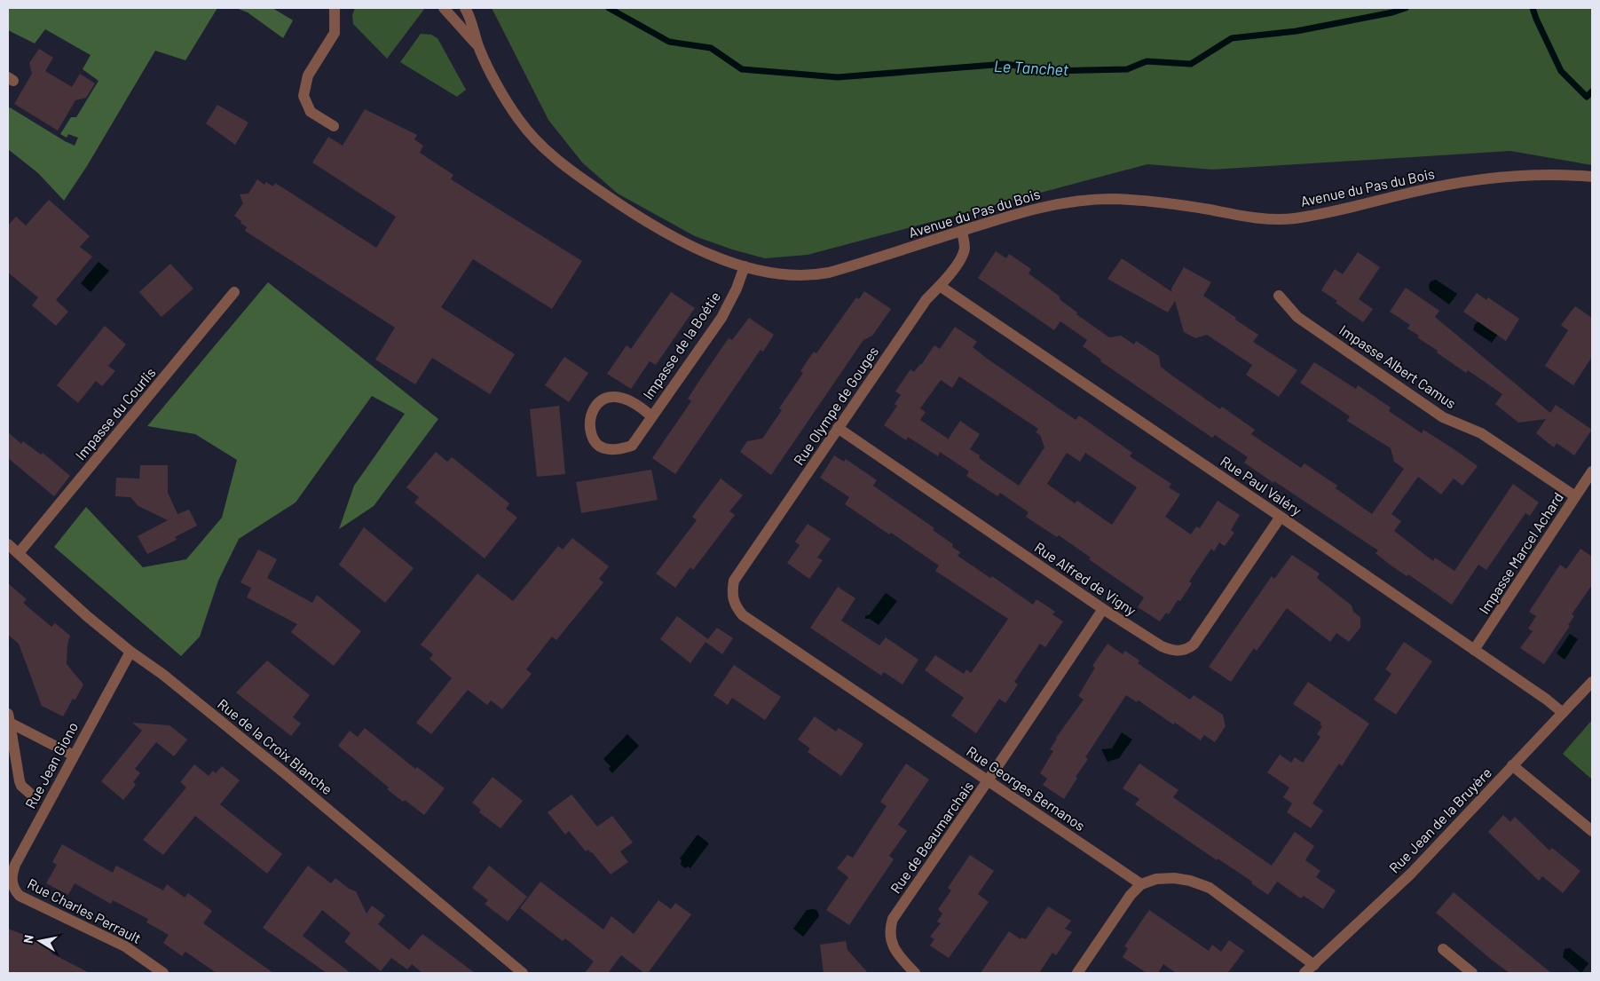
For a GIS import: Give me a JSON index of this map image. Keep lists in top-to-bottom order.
{
  "streets": {
    "street": [
      "Avenue du Pas du Bois",
      "Impasse de la Boétie",
      "Impasse Albert Camus",
      "Rue Olympe de Gouges",
      "Impasse du Courlis",
      "Rue Paul Valéry",
      "Impasse Marcel Achard",
      "Rue Alfred de Vigny",
      "Rue de la Croix Blanche",
      "Rue Jean Giono",
      "Rue Georges Bernanos",
      "Rue Jean de la Bruyère",
      "Rue de Beaumarchais",
      "Rue Charles Perrault"
    ]
  },
  "crossings": [
    ["Avenue du Pas du Bois", "Impasse de la Boétie"],
    ["Avenue du Pas du Bois", "Rue Olympe de Gouges"],
    ["Impasse Albert Camus", "Impasse Marcel Achard"],
    ["Rue Olympe de Gouges", "Rue Paul Valéry"],
    ["Rue Olympe de Gouges", "Rue Alfred de Vigny"],
    ["Rue Olympe de Gouges", "Rue Georges Bernanos"],
    ["Impasse du Courlis", "Rue de la Croix Blanche"],
    ["Rue Paul Valéry", "Impasse Marcel Achard"],
    ["Rue Paul Valéry", "Rue Alfred de Vigny"],
    ["Rue Paul Valéry", "Rue Jean de la Bruyère"],
    ["Rue Alfred de Vigny", "Rue de Beaumarchais"],
    ["Rue de la Croix Blanche", "Rue Jean Giono"],
    ["Rue Jean Giono", "Rue Charles Perrault"],
    ["Rue Georges Bernanos", "Rue de Beaumarchais"]
  ],
  "water": ["Le Tanchet"],
  "north": "left"
}
